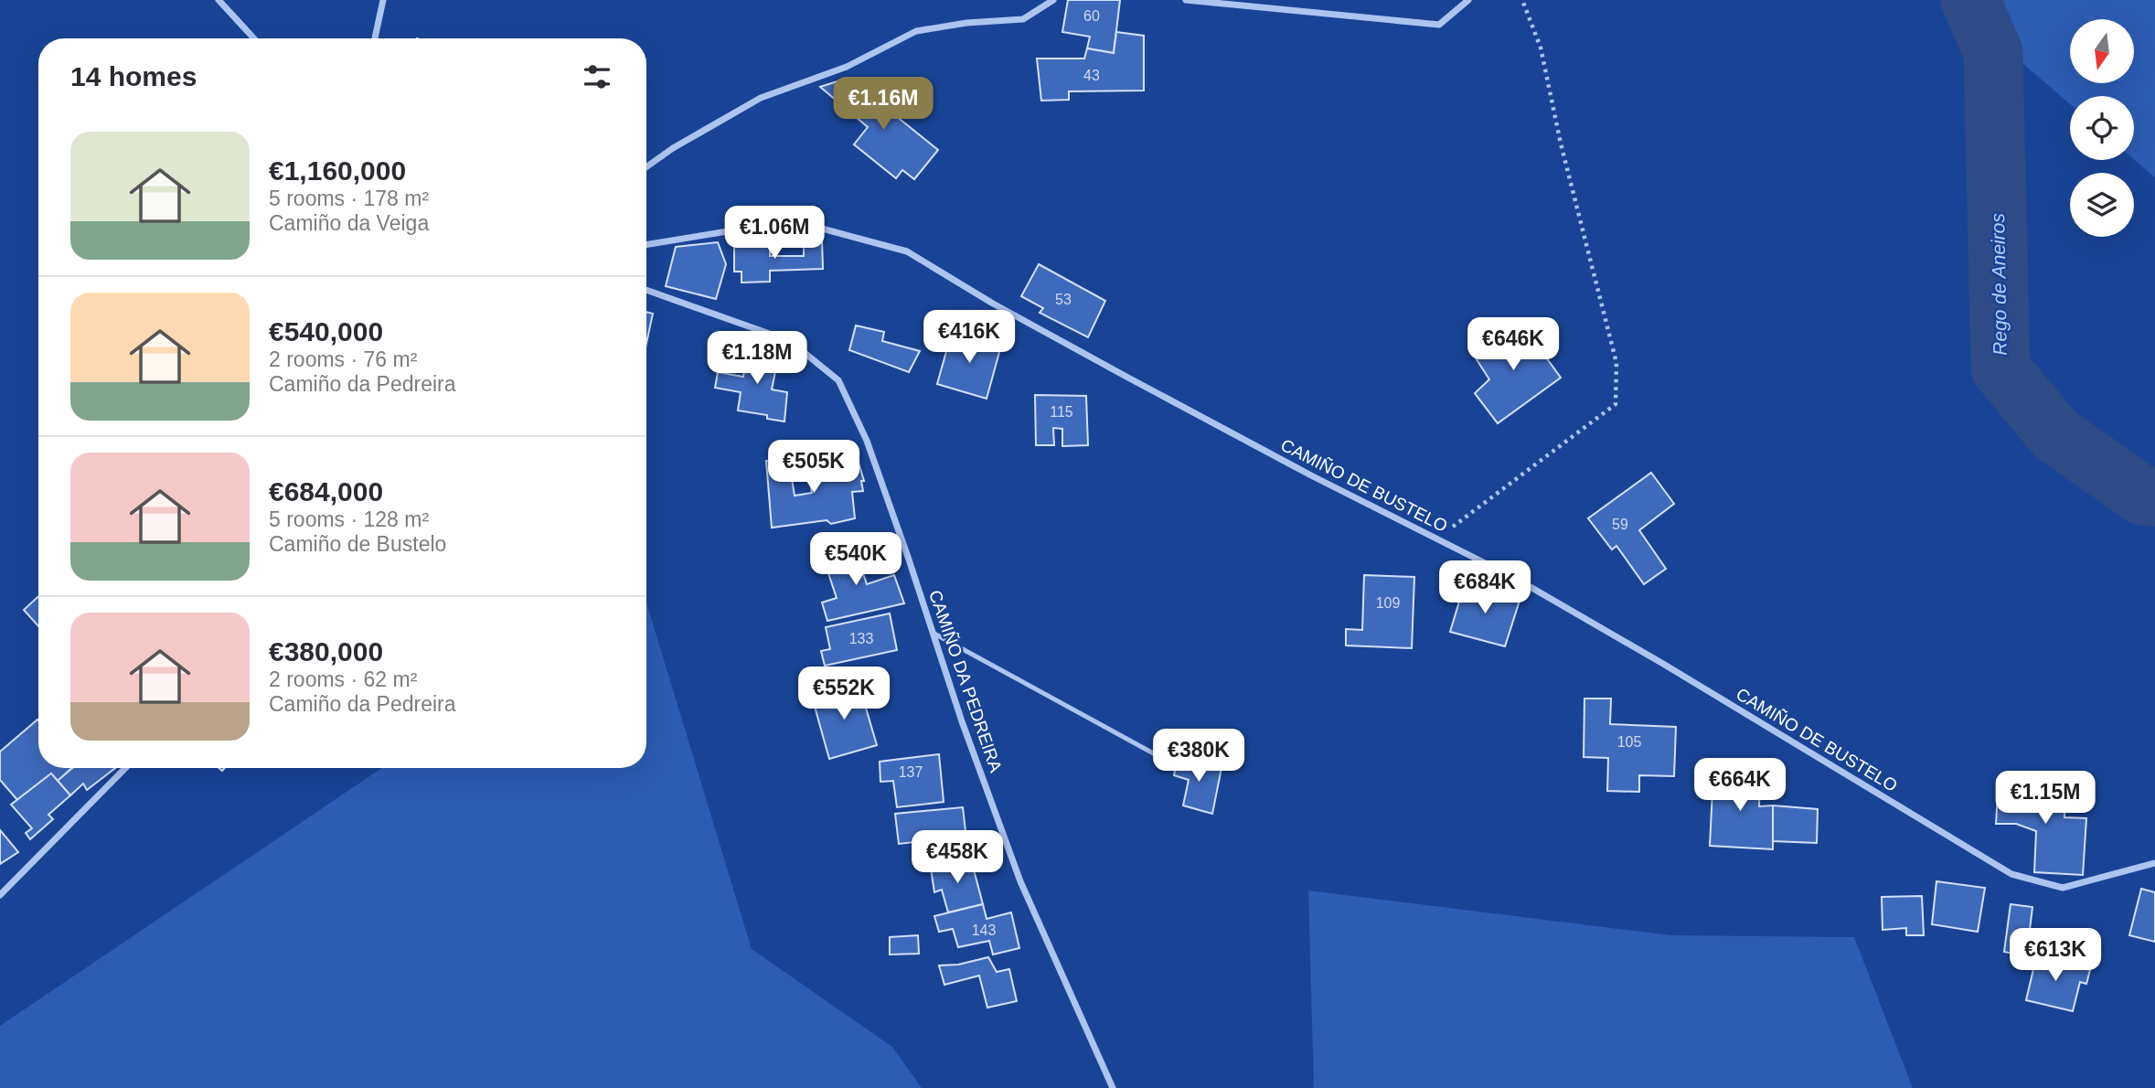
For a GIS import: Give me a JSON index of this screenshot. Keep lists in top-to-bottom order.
{
  "streets": {
    "street": ["CAMIÑO DE BUSTELO", "CAMIÑO DA PEDREIRA"]
  },
  "water": ["Rego de Aneiros"],
  "house_numbers": [
    "60",
    "43",
    "53",
    "115",
    "59",
    "109",
    "133",
    "105",
    "137",
    "143"
  ],
  "north": "bottom",
  "page": {
    "heading": "14 homes",
    "price": [
      "€1.16M",
      "€1.06M",
      "€416K",
      "€646K",
      "€1.18M",
      "€505K",
      "€540K",
      "€684K",
      "€552K",
      "€380K",
      "€664K",
      "€1.15M",
      "€458K",
      "€613K"
    ],
    "list": [
      {
        "name": "€1,160,000",
        "note": "5 rooms · 178 m² · Camiño da Veiga"
      },
      {
        "name": "€540,000",
        "note": "2 rooms · 76 m² · Camiño da Pedreira"
      },
      {
        "name": "€684,000",
        "note": "5 rooms · 128 m² · Camiño de Bustelo"
      },
      {
        "name": "€380,000",
        "note": "2 rooms · 62 m² · Camiño da Pedreira"
      }
    ]
  }
}
